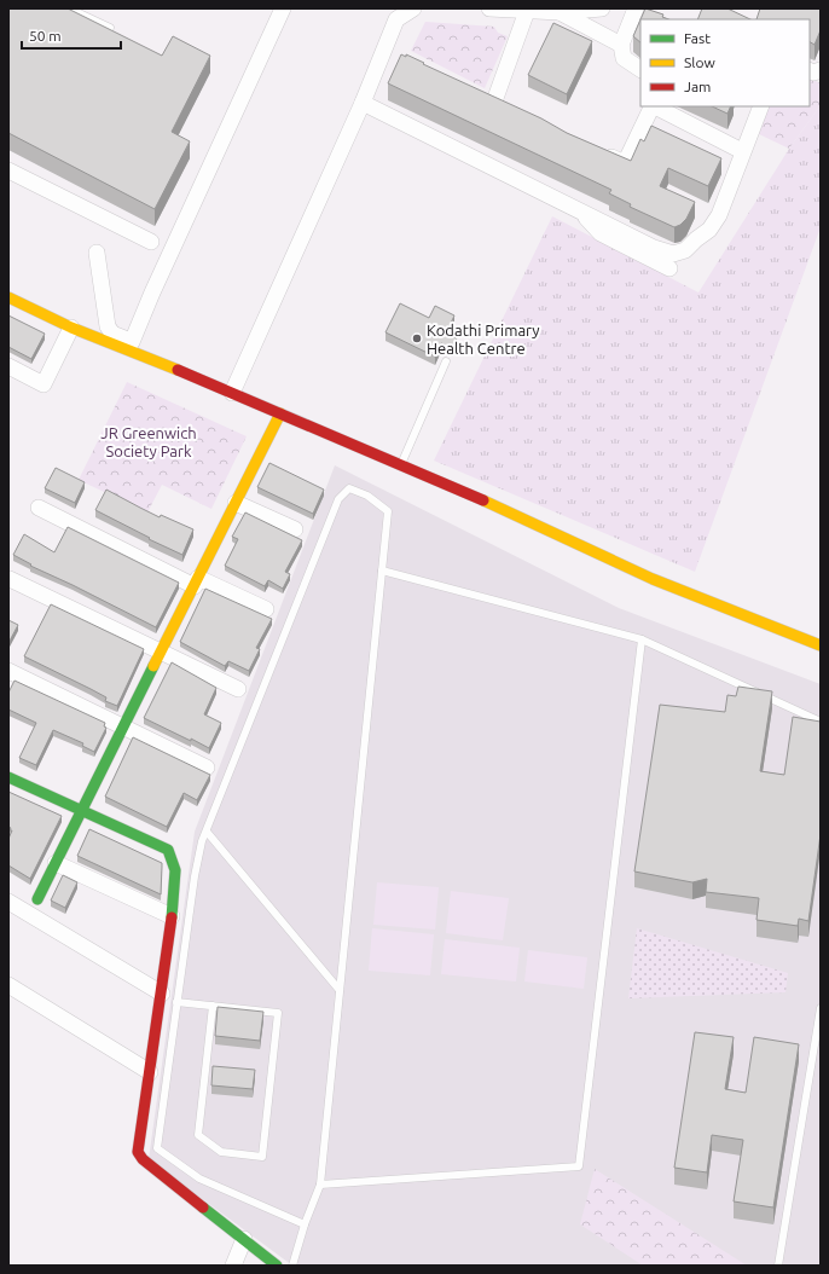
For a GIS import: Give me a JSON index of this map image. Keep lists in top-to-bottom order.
{
  "parks": ["JR Greenwich Society Park"],
  "places": ["Kodathi Primary Health Centre"],
  "legend": ["Fast", "Slow", "Jam"],
  "scale_bar": "50 m"
}
